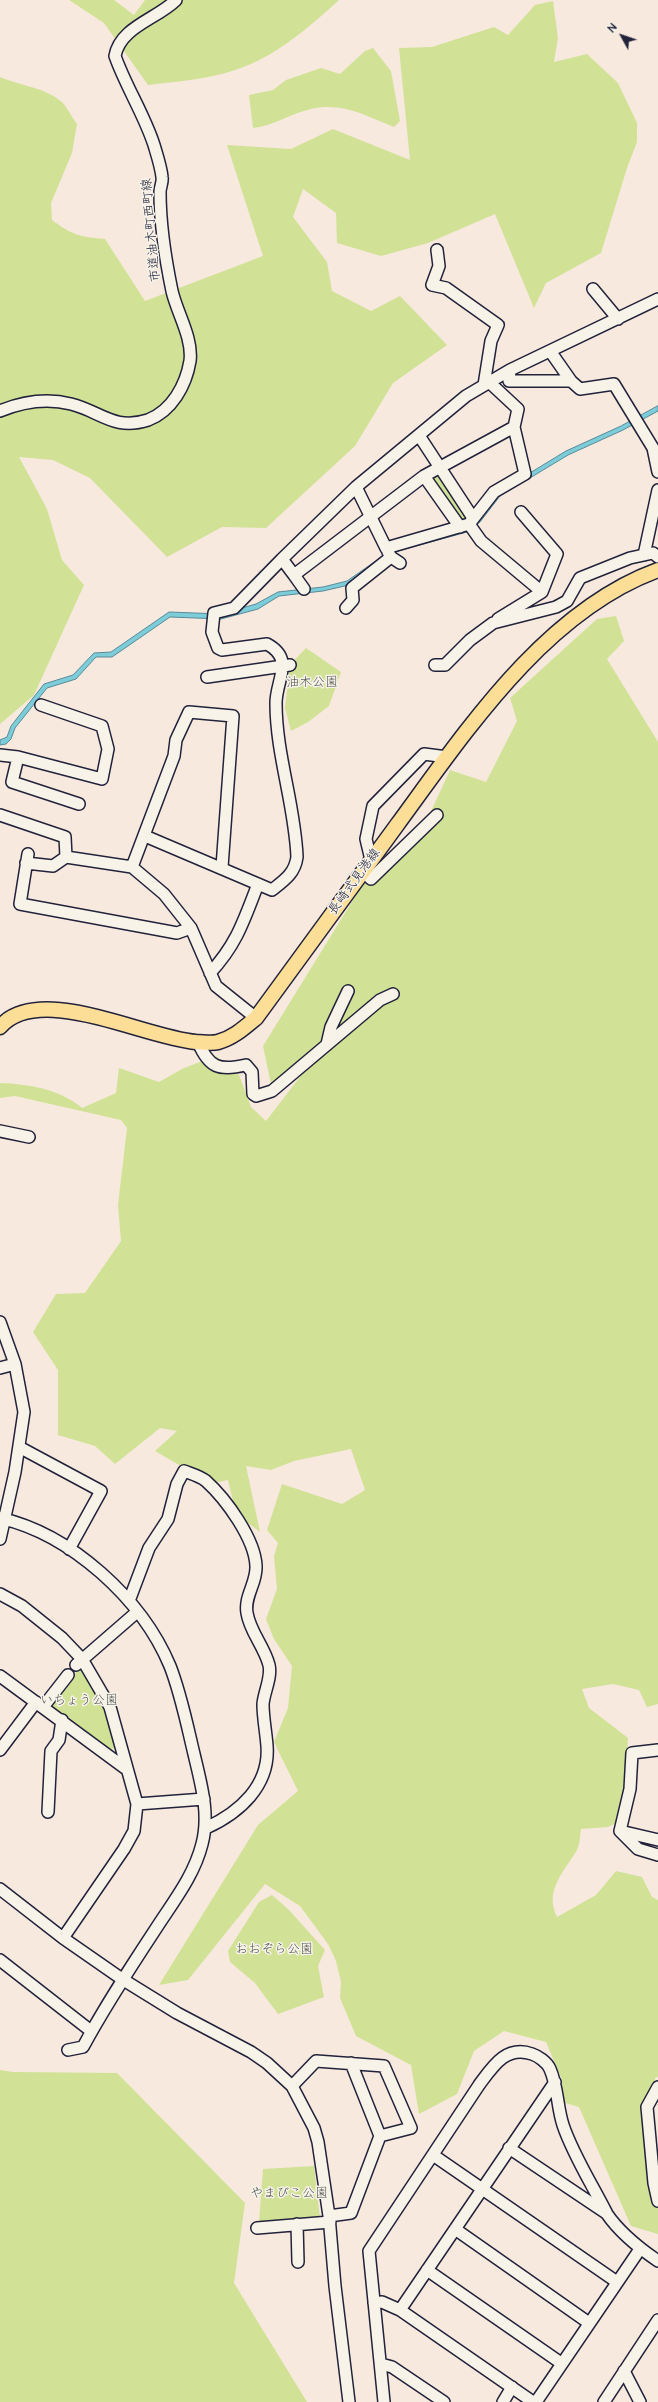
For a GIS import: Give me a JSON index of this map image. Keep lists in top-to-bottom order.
{
  "streets": {
    "main road": ["長崎式見港線"],
    "street": ["市道油木町西町線"]
  },
  "parks": [
    "油木公園",
    "いちょう公園",
    "おおぞら公園",
    "やまびこ公園"
  ],
  "north": "top left"
}
